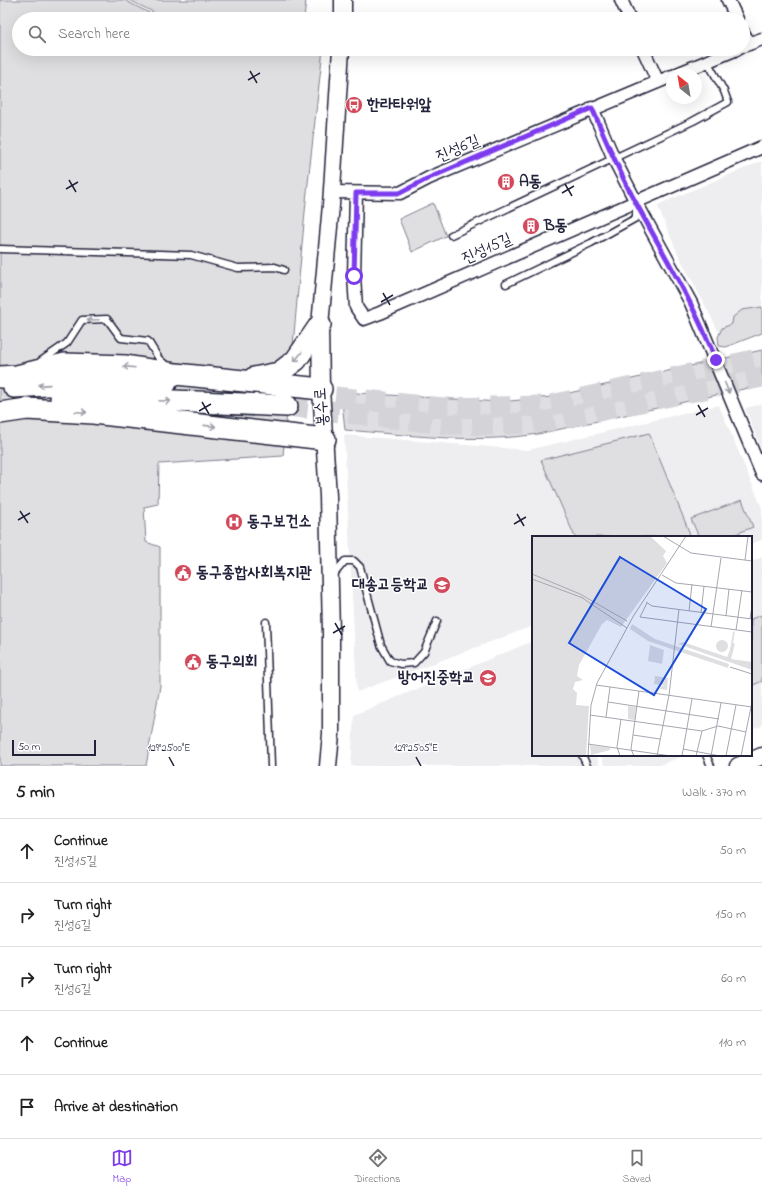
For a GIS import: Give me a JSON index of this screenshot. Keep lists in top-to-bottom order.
{
  "streets": {
    "main road": ["봉수로"],
    "street": ["진성6길", "진성15길"]
  },
  "crossings": [
    ["진성6길", "진성15길"],
    ["진성6길", "봉수로"]
  ],
  "places": {
    "bus stop": ["한라타워앞"],
    "building": ["A동", "B동"],
    "hospital": ["동구보건소"],
    "public building": ["동구종합사회복지관", "동구의회"],
    "school or university": ["대송고등학교", "방어진중학교"]
  },
  "scale_bar": "50 m",
  "north": "top left",
  "page": {
    "search": "Search here",
    "scale": "50 m",
    "heading": ["5 min", "Walk · 370 m"],
    "list": [
      ["Continue", "진성15길", "50 m"],
      ["Turn right", "진성6길", "150 m"],
      ["Turn right", "진성6길", "60 m"],
      ["Continue", "110 m"],
      "Arrive at destination"
    ],
    "nav": ["Map", "Directions", "Saved"]
  },
  "coordinates": ["129°25'00\"E", "129°25'05\"E"]
}
